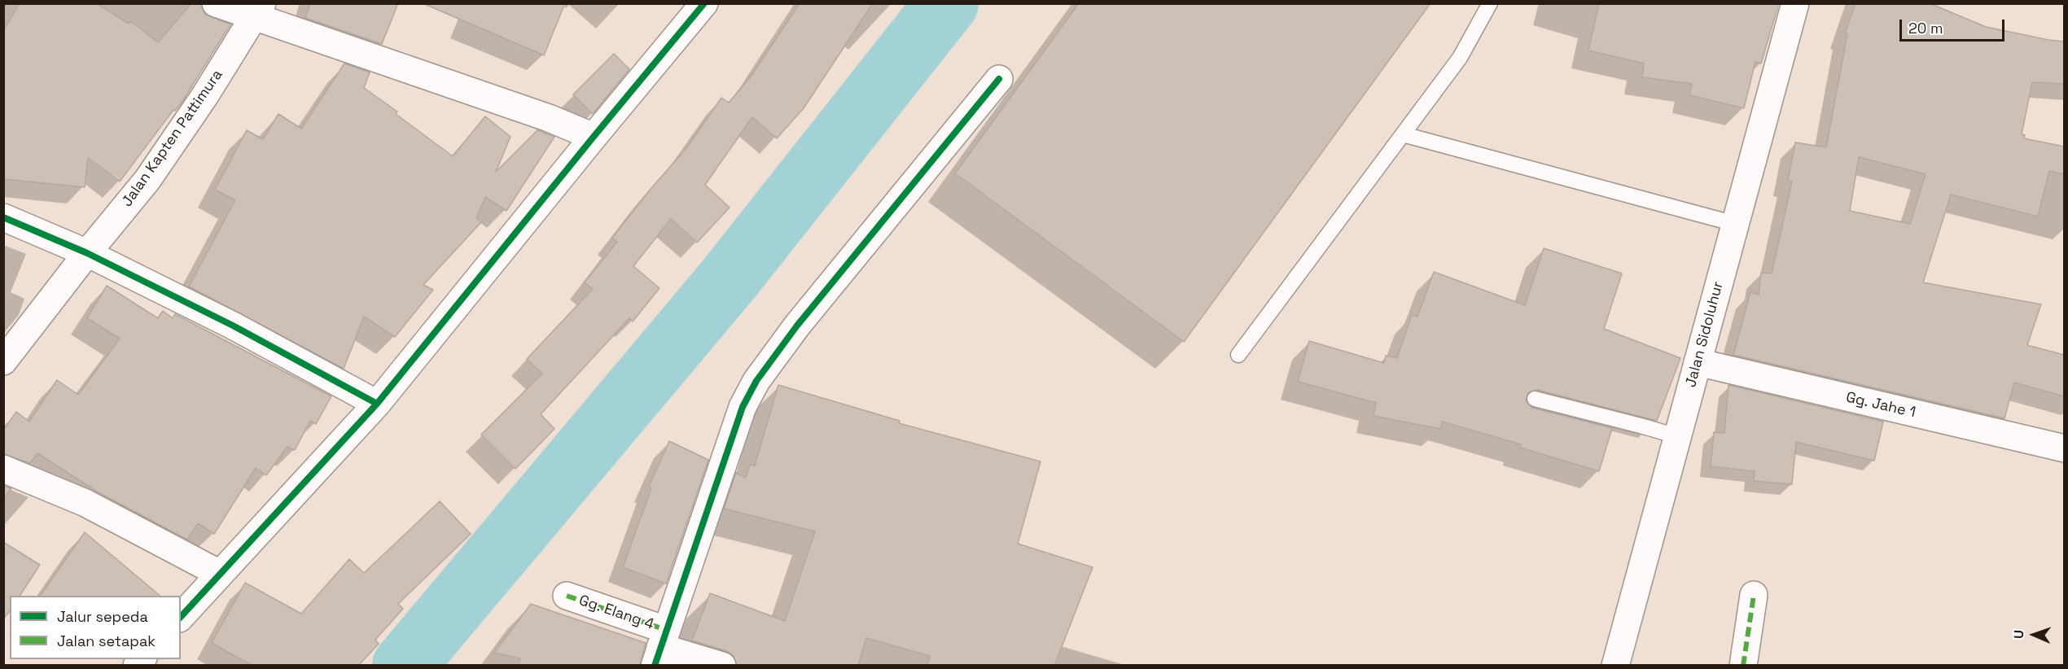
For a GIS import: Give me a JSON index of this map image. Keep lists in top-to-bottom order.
{
  "streets": {
    "street": [
      "Jalan Kapten Pattimura",
      "Jalan Sidoluhur",
      "Gg. Jahe 1",
      "Gg. Elang 4"
    ]
  },
  "crossings": [
    ["Jalan Sidoluhur", "Gg. Jahe 1"]
  ],
  "legend": ["Jalur sepeda", "Jalan setapak"],
  "scale_bar": "20 m",
  "north": "left"
}
